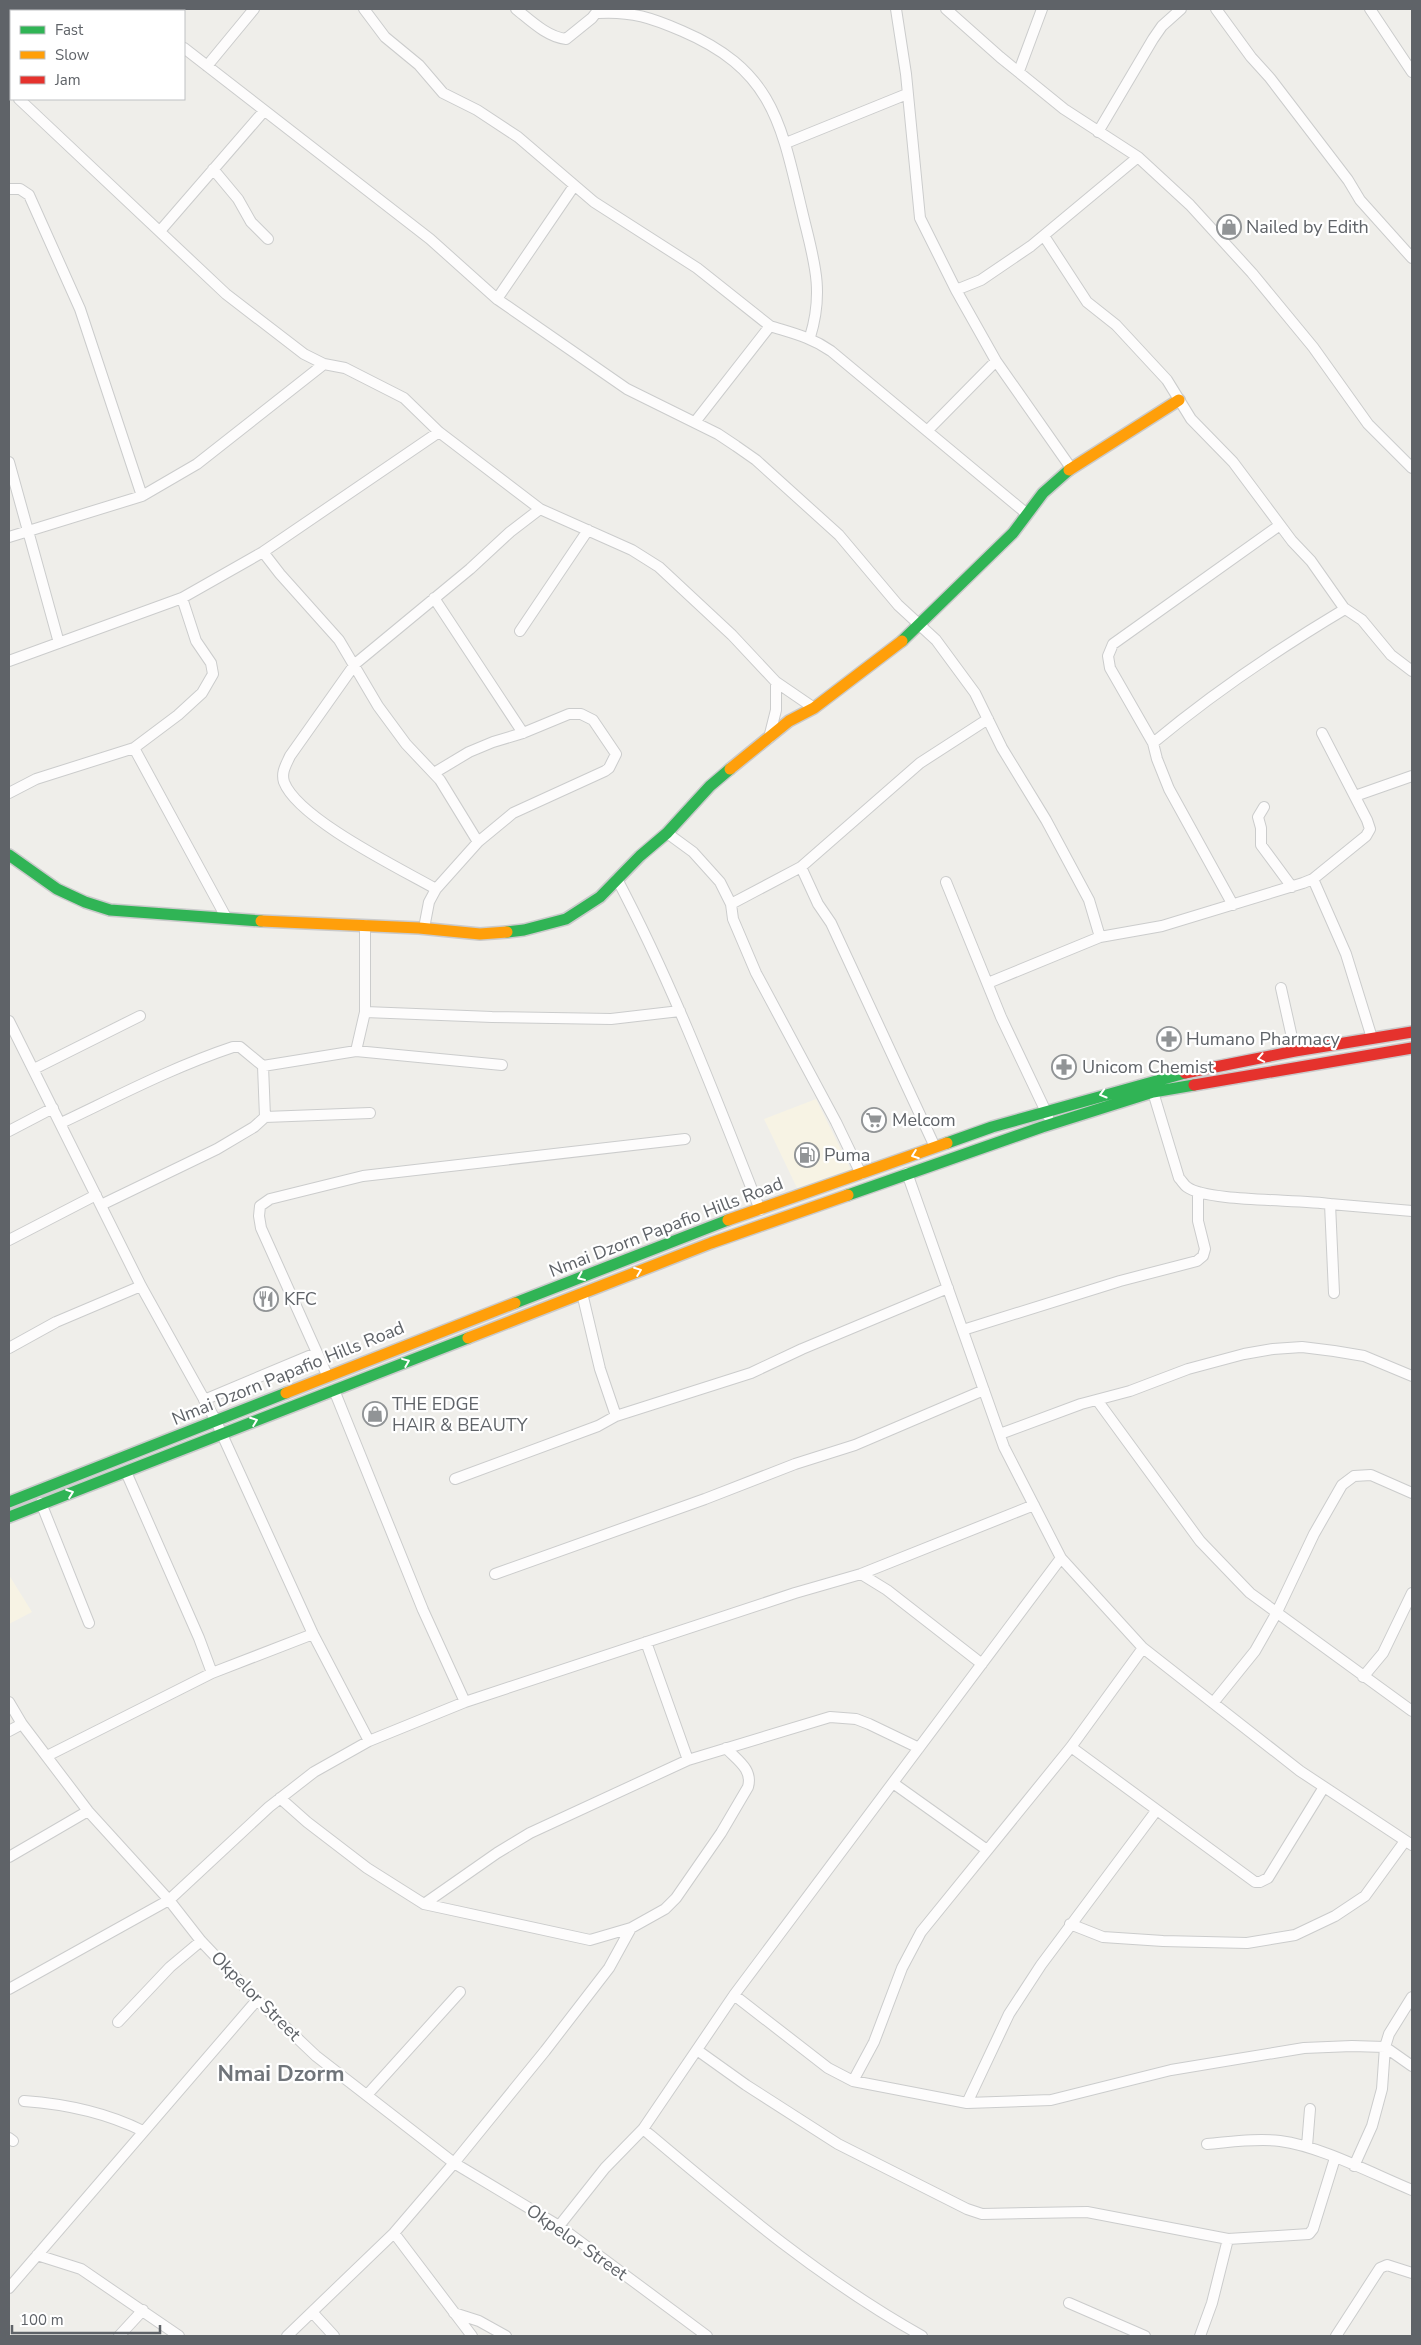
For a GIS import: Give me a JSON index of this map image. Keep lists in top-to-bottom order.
{
  "streets": {
    "street": ["Nmai Dzorn Papafio Hills Road", "Okpelor Street"]
  },
  "districts": ["Nmai Dzorm"],
  "places": {
    "shop": ["Nailed by Edith", "THE EDGE HAIR & BEAUTY"],
    "pharmacy": ["Humano Pharmacy", "Unicom Chemist"],
    "supermarket": ["Melcom"],
    "fuel station": ["Puma"],
    "restaurant": ["KFC"]
  },
  "legend": ["Fast", "Slow", "Jam"],
  "scale_bar": "100 m"
}
